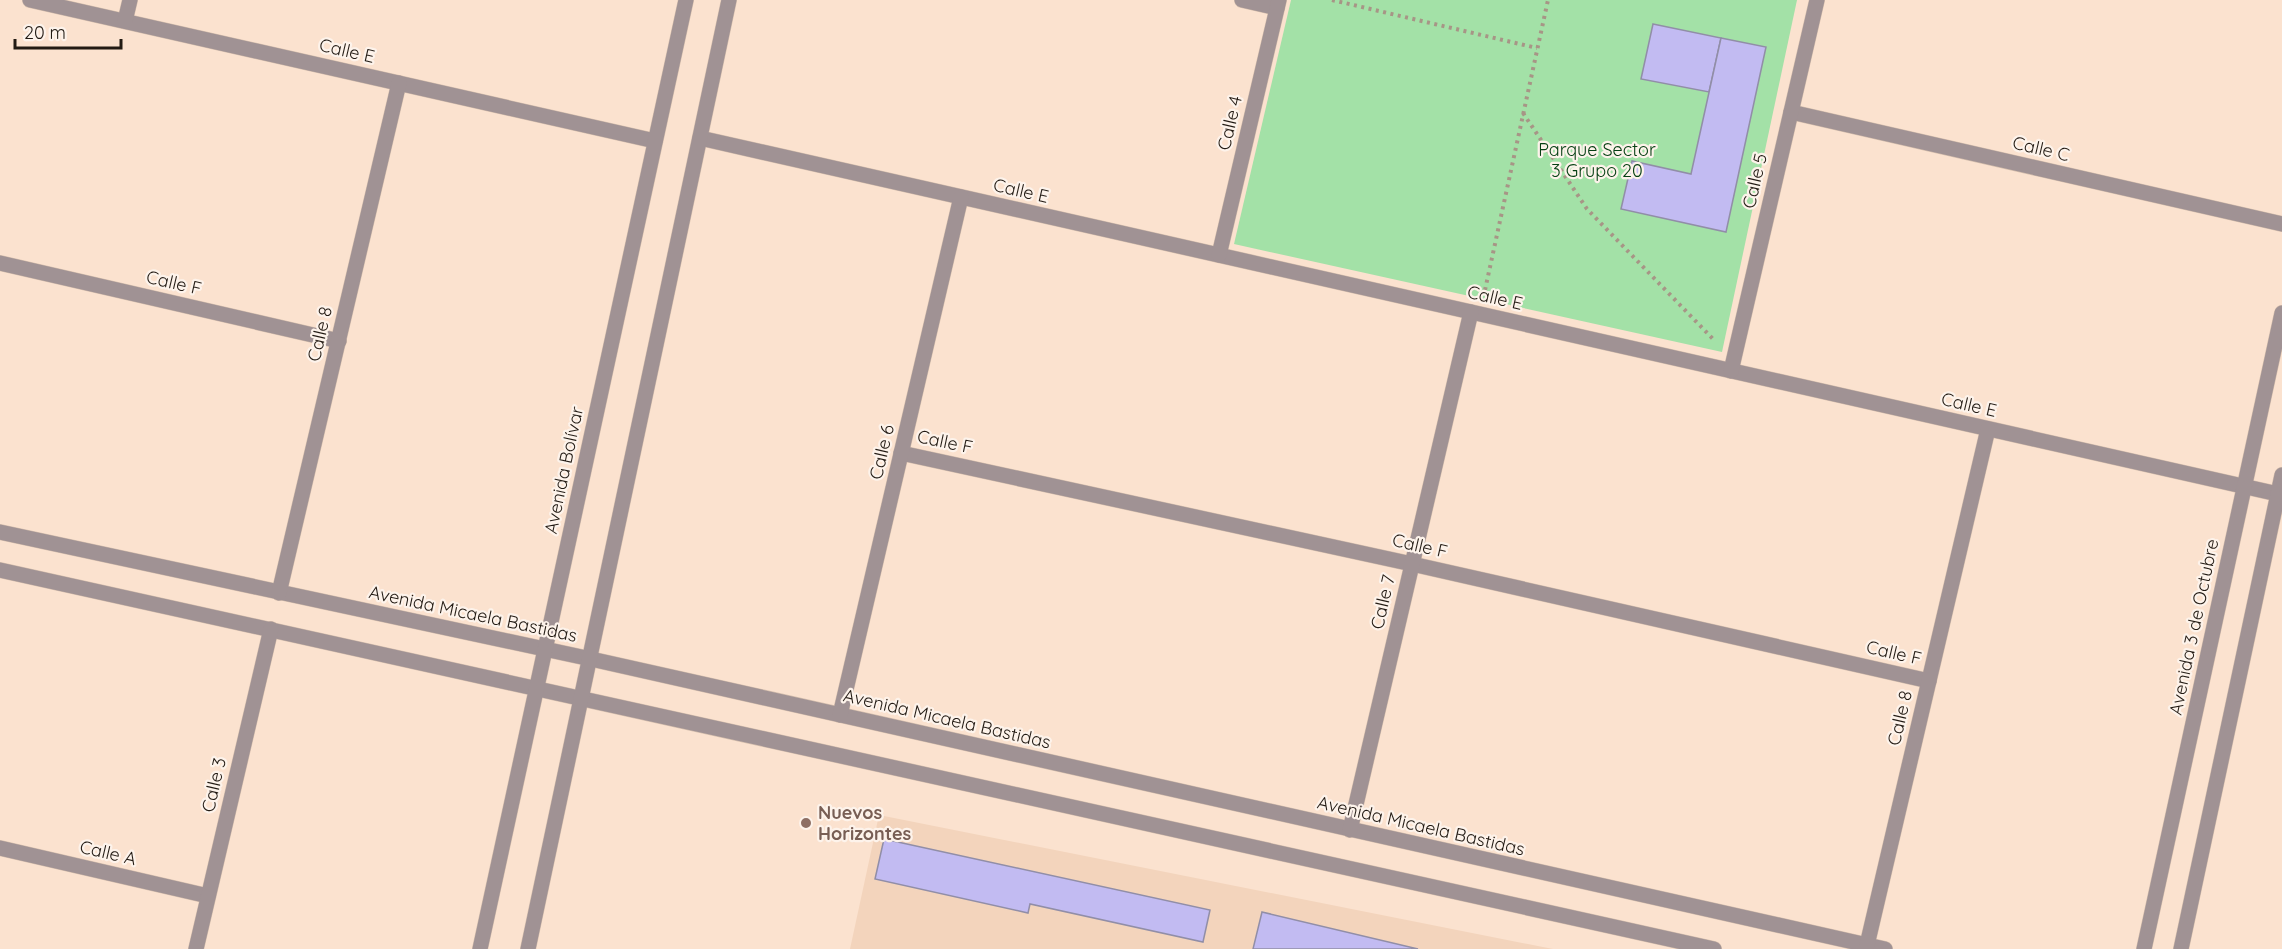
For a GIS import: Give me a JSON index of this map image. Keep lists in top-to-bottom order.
{
  "streets": {
    "street": [
      "Calle E",
      "Calle 4",
      "Calle C",
      "Calle 5",
      "Calle F",
      "Calle 8",
      "Calle 6",
      "Avenida Bolívar",
      "Calle 7",
      "Avenida Micaela Bastidas",
      "Avenida 3 de Octubre",
      "Calle 3",
      "Calle A"
    ]
  },
  "crossings": [
    ["Calle E", "Calle 4"],
    ["Calle E", "Calle 5"],
    ["Calle E", "Calle 8"],
    ["Calle E", "Calle 6"],
    ["Calle E", "Avenida Bolívar"],
    ["Calle E", "Calle 7"],
    ["Calle E", "Avenida 3 de Octubre"],
    ["Calle C", "Calle 5"],
    ["Calle F", "Calle 8"],
    ["Calle F", "Calle 6"],
    ["Calle F", "Calle 7"],
    ["Calle 8", "Avenida Micaela Bastidas"],
    ["Calle 6", "Avenida Micaela Bastidas"],
    ["Avenida Bolívar", "Avenida Micaela Bastidas"],
    ["Calle 7", "Avenida Micaela Bastidas"],
    ["Calle 3", "Calle A"]
  ],
  "parks": ["Parque Sector 3 Grupo 20"],
  "places": ["Nuevos Horizontes"],
  "scale_bar": "20 m"
}
